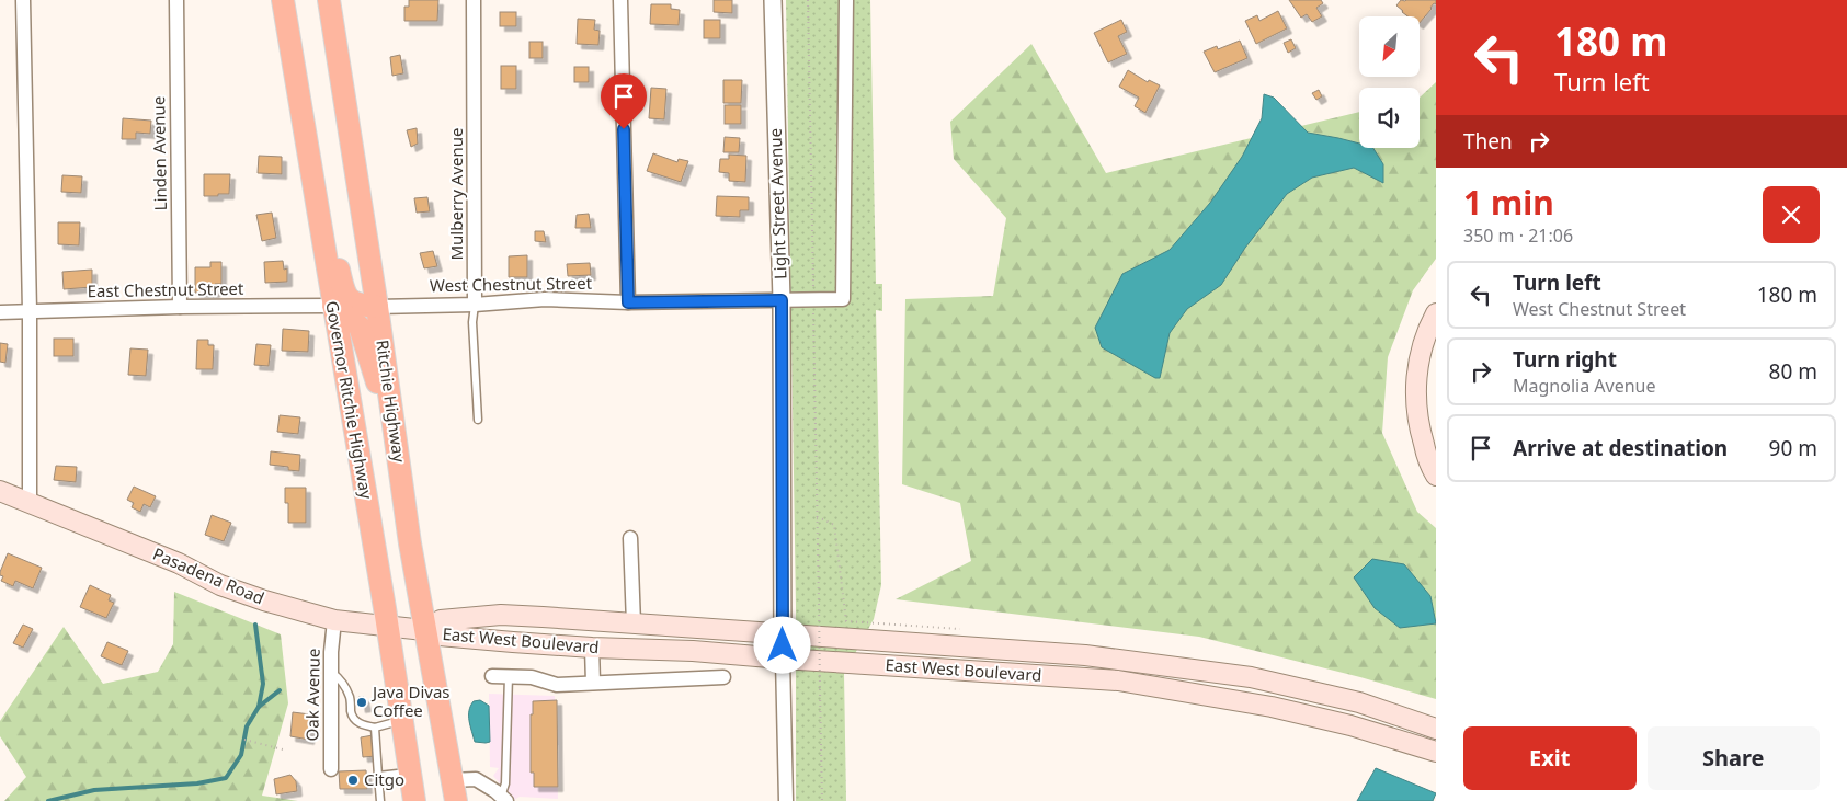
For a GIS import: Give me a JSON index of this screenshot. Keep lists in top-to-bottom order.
{
  "streets": {
    "highway": ["Governor Ritchie Highway", "Ritchie Highway"],
    "main road": ["Pasadena Road", "East West Boulevard"],
    "street": [
      "Linden Avenue",
      "Mulberry Avenue",
      "Light Street Avenue",
      "West Chestnut Street",
      "East Chestnut Street",
      "Oak Avenue"
    ]
  },
  "crossings": [
    ["Linden Avenue", "East Chestnut Street"],
    ["Mulberry Avenue", "West Chestnut Street"],
    ["Light Street Avenue", "West Chestnut Street"],
    ["Light Street Avenue", "East West Boulevard"],
    ["West Chestnut Street", "Ritchie Highway"],
    ["East Chestnut Street", "Governor Ritchie Highway"],
    ["Governor Ritchie Highway", "Pasadena Road"],
    ["Ritchie Highway", "Pasadena Road"],
    ["Ritchie Highway", "East West Boulevard"],
    ["Pasadena Road", "East West Boulevard"],
    ["Pasadena Road", "Oak Avenue"]
  ],
  "places": ["Java Divas Coffee", "Citgo"],
  "north": "bottom left",
  "page": {
    "turn": ["180 m", "Turn left"],
    "then": "Then",
    "heading": ["1 min", "350 m · 21:06"],
    "list": [
      {
        "name": "Turn left",
        "note": "West Chestnut Street",
        "value": "180 m"
      },
      {
        "name": "Turn right",
        "note": "Magnolia Avenue",
        "value": "80 m"
      },
      {
        "name": "Arrive at destination",
        "value": "90 m"
      }
    ],
    "buttons": ["Exit", "Share"]
  }
}
